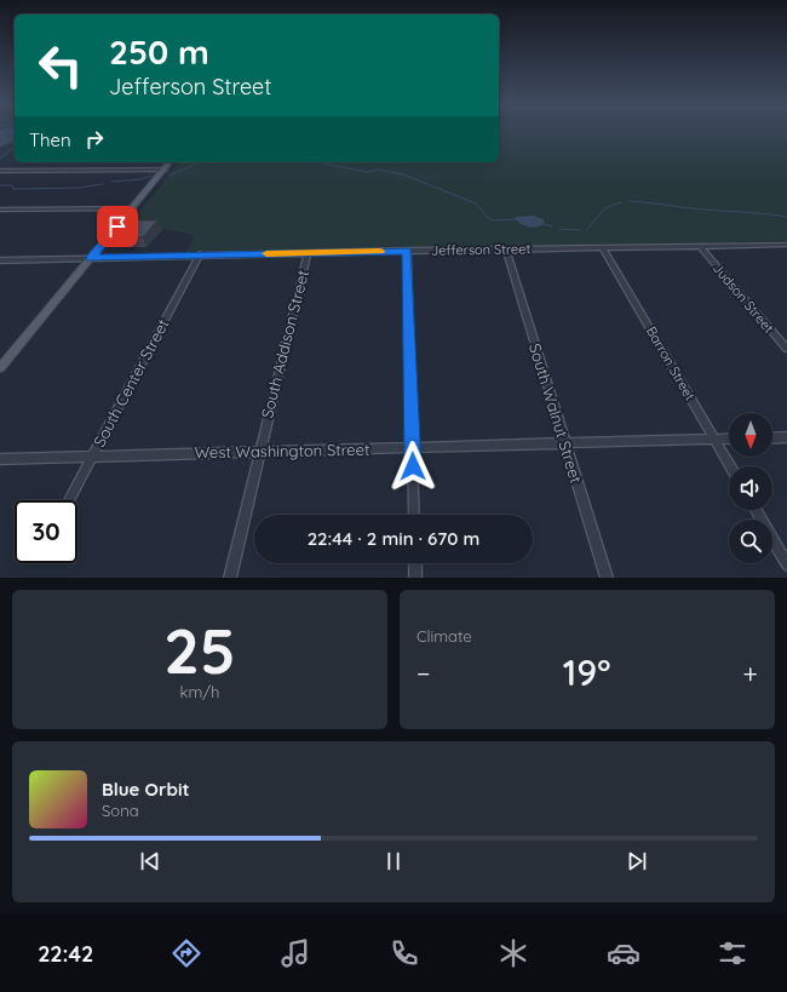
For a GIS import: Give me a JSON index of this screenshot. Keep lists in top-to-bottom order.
{
  "streets": {
    "street": [
      "Jefferson Street",
      "Judson Street",
      "South Addison Street",
      "Barron Street",
      "South Center Street",
      "South Walnut Street",
      "West Washington Street"
    ]
  },
  "crossings": [
    ["Jefferson Street", "Judson Street"],
    ["Jefferson Street", "South Addison Street"],
    ["Jefferson Street", "Barron Street"],
    ["Jefferson Street", "South Center Street"],
    ["Jefferson Street", "South Walnut Street"],
    ["South Addison Street", "West Washington Street"],
    ["Barron Street", "West Washington Street"],
    ["South Center Street", "West Washington Street"],
    ["South Walnut Street", "West Washington Street"]
  ],
  "north": "bottom",
  "page": {
    "turn": ["250 m", "Jefferson Street"],
    "then": "Then",
    "limit": "30",
    "trip": "22:44 · 2 min · 670 m",
    "tile": [
      ["25", "km/h"],
      "Climate"
    ],
    "heat": ["−", "19°", "+"],
    "song": ["Blue Orbit", "Sona"],
    "tabs": "22:42"
  }
}
